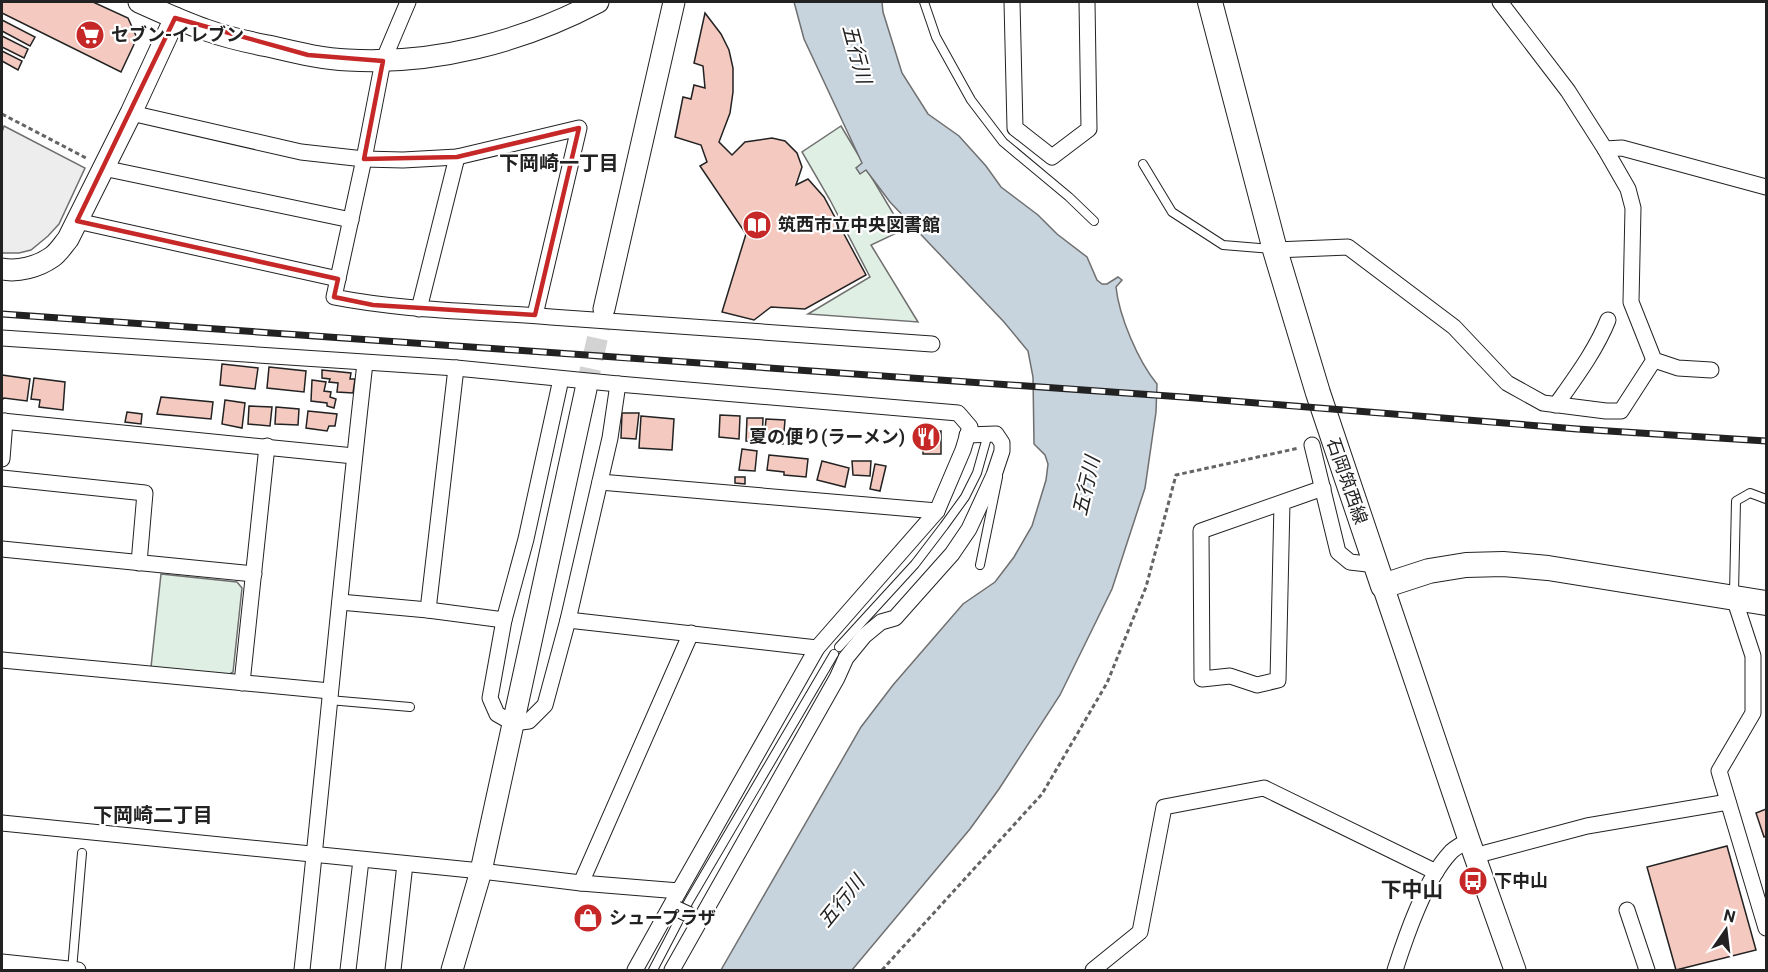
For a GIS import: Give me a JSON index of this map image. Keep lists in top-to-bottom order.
{
  "streets": {
    "main road": ["石岡筑西線"]
  },
  "districts": ["下岡崎一丁目", "下岡崎二丁目", "下中山"],
  "water": ["五行川"],
  "places": {
    "supermarket": ["セブン-イレブン"],
    "library": ["筑西市立中央図書館"],
    "restaurant": ["夏の便り(ラーメン)"],
    "bus stop": ["下中山"],
    "shop": ["シュープラザ"]
  },
  "north": "top"
}
